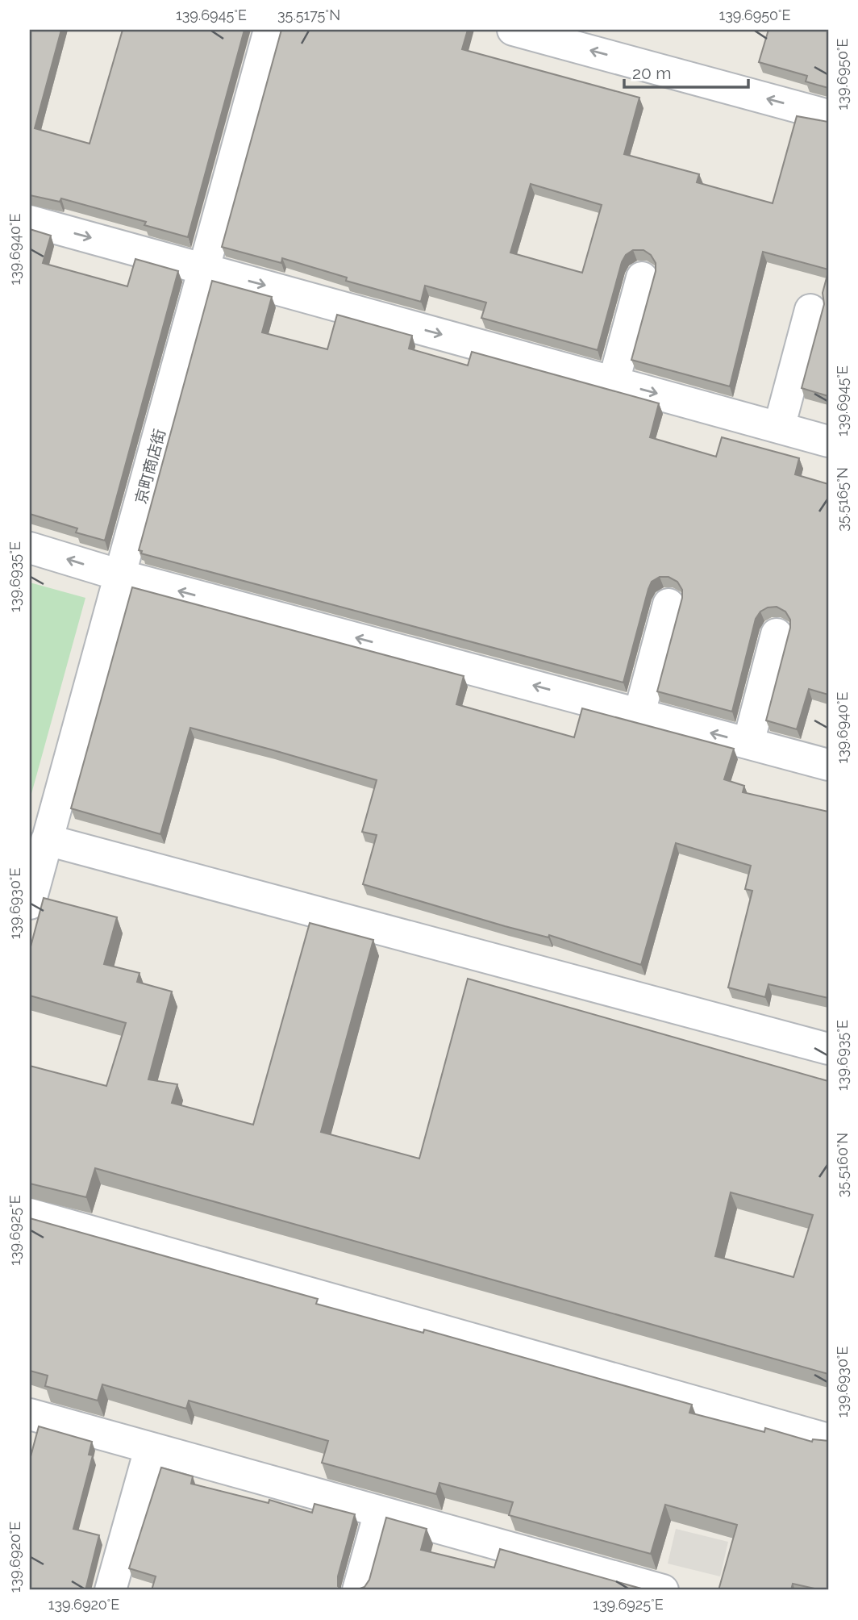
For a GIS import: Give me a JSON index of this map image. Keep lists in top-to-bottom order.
{
  "streets": {
    "street": ["京町商店街"]
  },
  "scale_bar": "20 m",
  "coordinates": [
    "139.6945°E",
    "35.5175°N",
    "139.6950°E",
    "139.6940°E",
    "35.5165°N",
    "139.6935°E",
    "139.6930°E",
    "35.5160°N",
    "139.6925°E",
    "139.6920°E"
  ]
}
